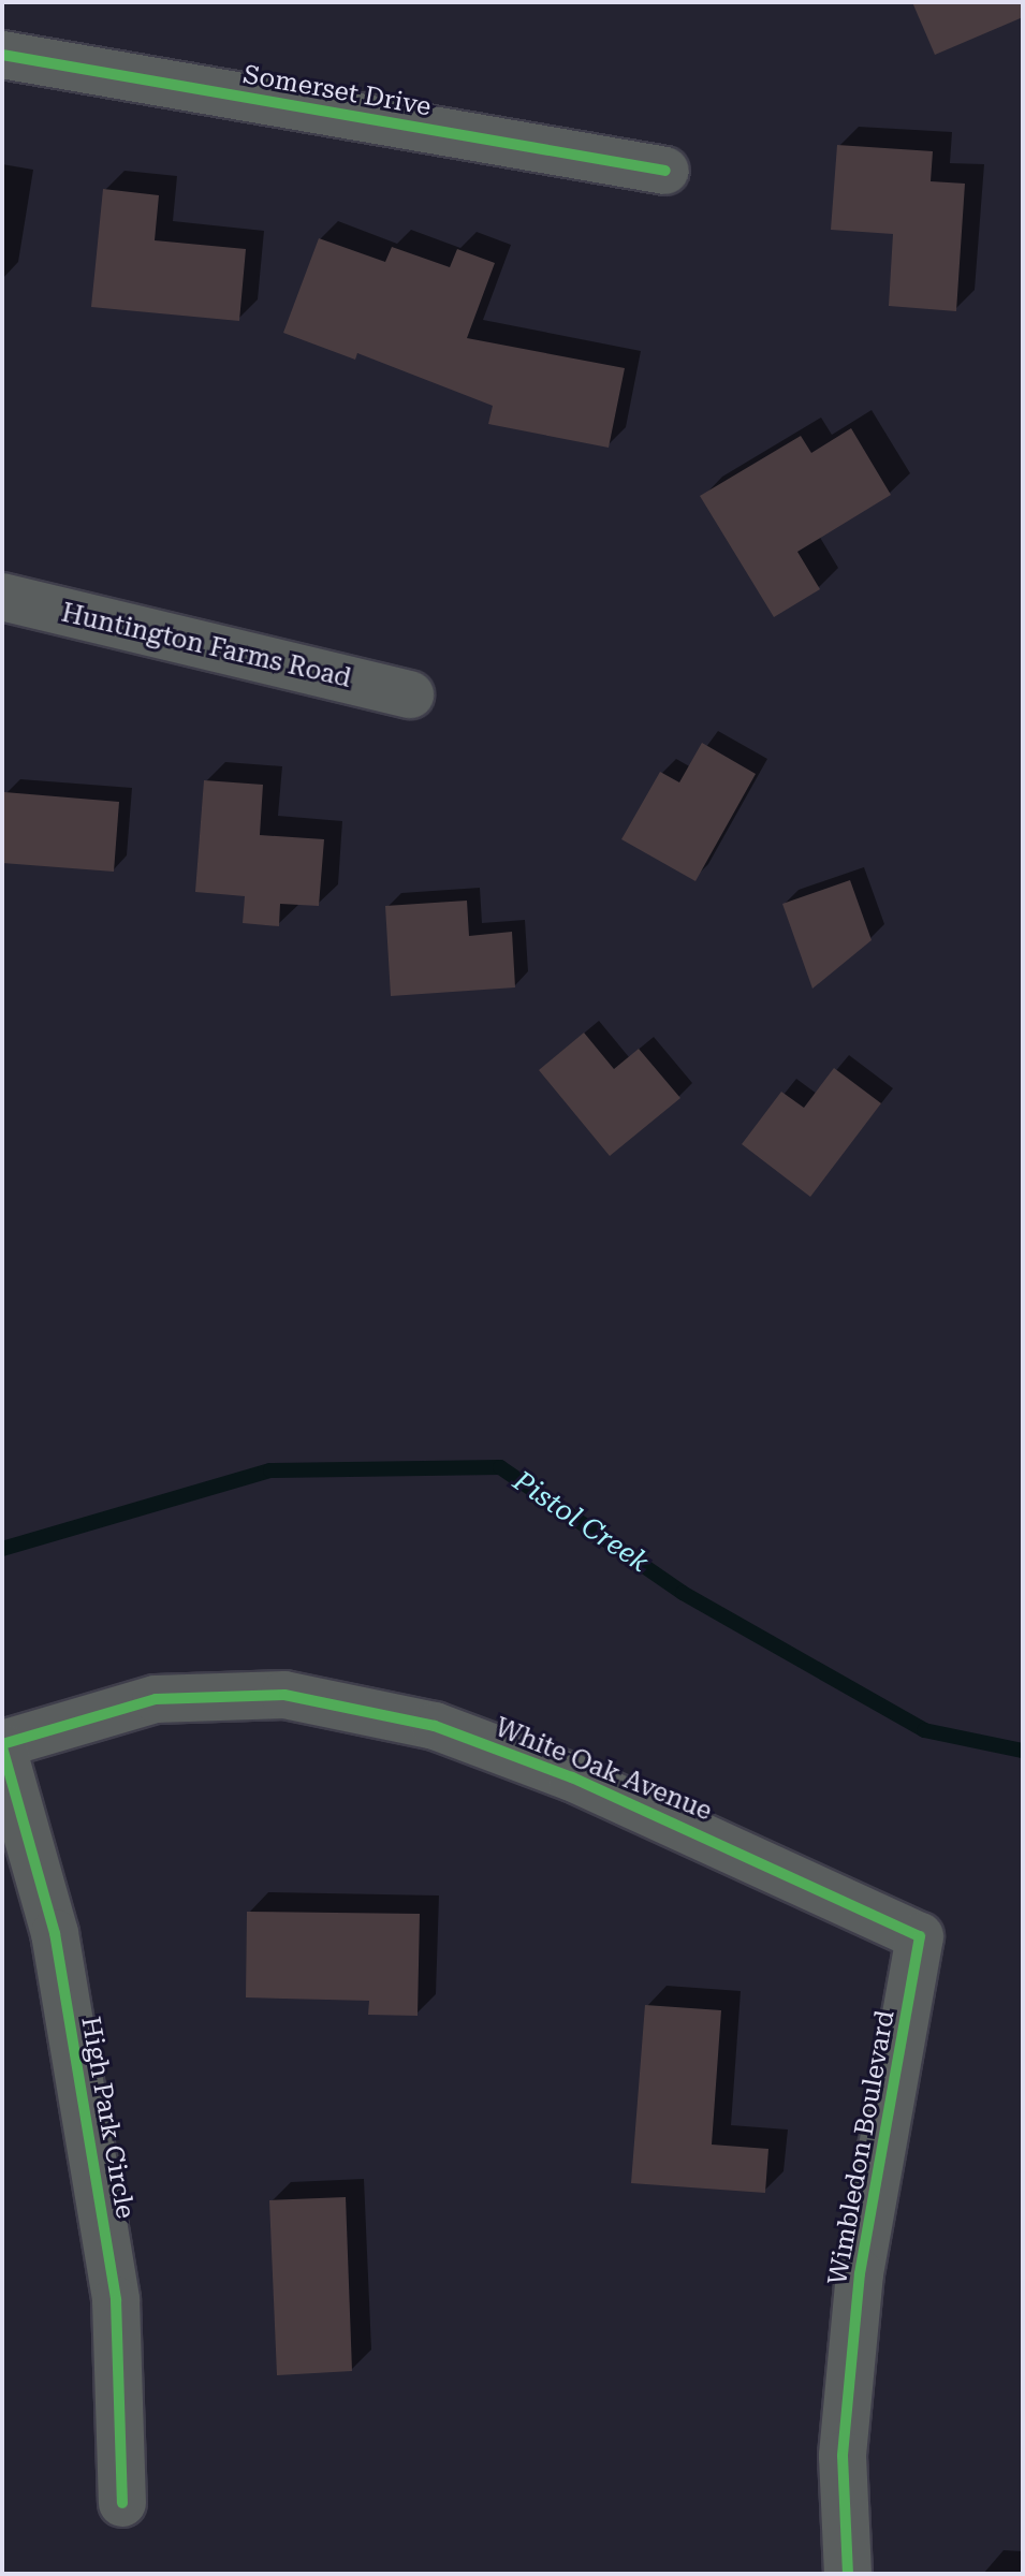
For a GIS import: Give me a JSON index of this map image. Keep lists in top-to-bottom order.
{
  "streets": {
    "street": [
      "Somerset Drive",
      "Huntington Farms Road",
      "White Oak Avenue",
      "High Park Circle",
      "Wimbledon Boulevard"
    ]
  },
  "crossings": [
    ["White Oak Avenue", "High Park Circle"],
    ["White Oak Avenue", "Wimbledon Boulevard"]
  ],
  "water": ["Pistol Creek"]
}
